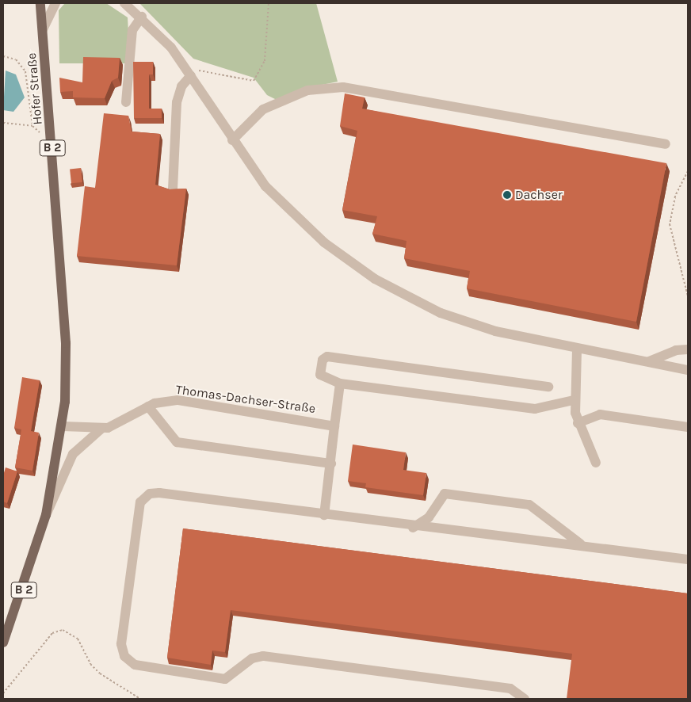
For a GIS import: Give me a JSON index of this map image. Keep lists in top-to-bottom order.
{
  "streets": {
    "main road": ["Hofer Straße", "B 2"],
    "street": ["Thomas-Dachser-Straße"]
  },
  "crossings": [
    ["Hofer Straße", "B 2"]
  ],
  "places": ["Dachser"]
}
